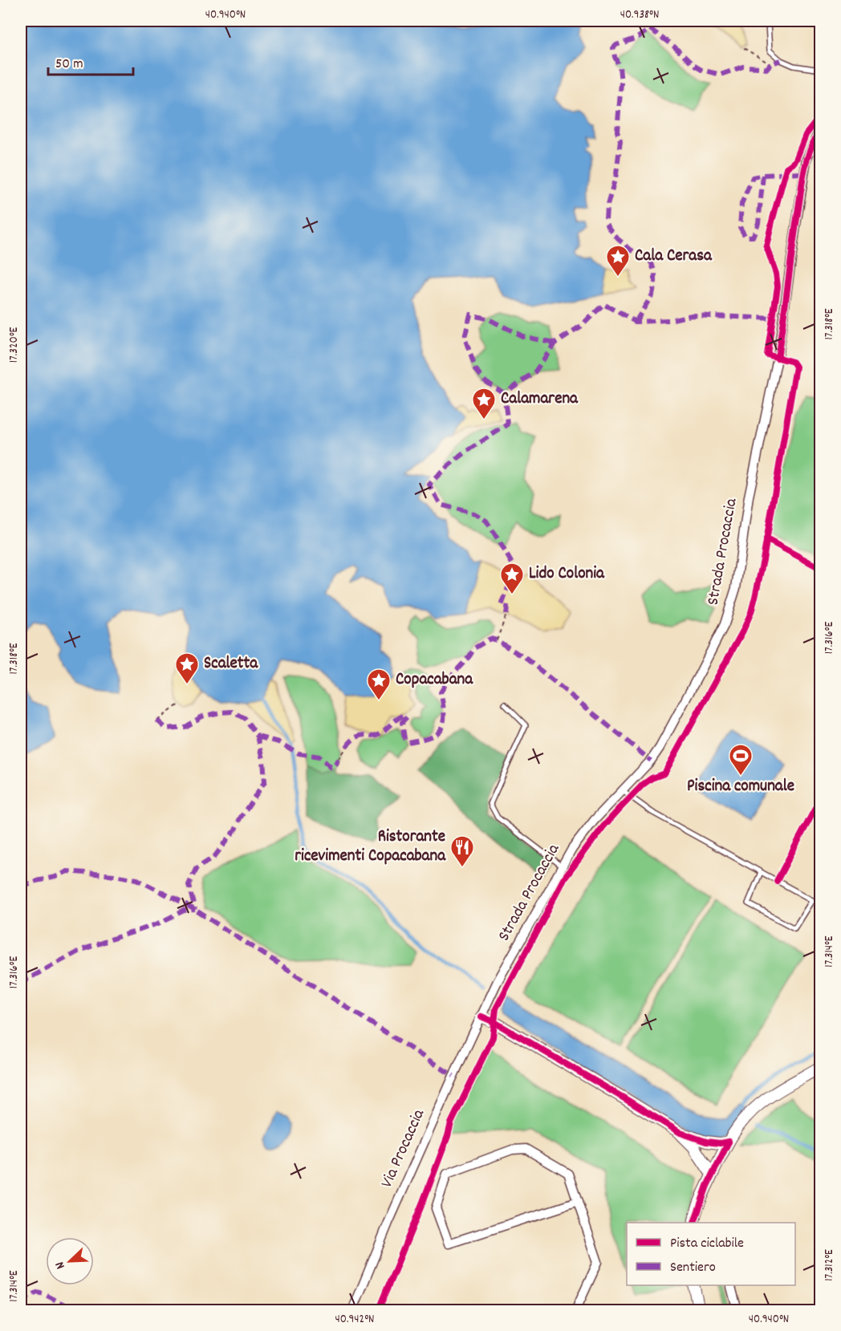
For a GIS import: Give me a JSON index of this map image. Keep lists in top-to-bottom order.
{
  "streets": {
    "street": ["Strada Procaccia", "Via Procaccia"]
  },
  "crossings": [
    ["Strada Procaccia", "Via Procaccia"]
  ],
  "places": {
    "place": [
      "Cala Cerasa",
      "Calamarena",
      "Lido Colonia",
      "Scaletta",
      "Copacabana"
    ],
    "sports": ["Piscina comunale"],
    "restaurant": ["Ristorante ricevimenti Copacabana"]
  },
  "legend": ["Pista ciclabile", "Sentiero"],
  "scale_bar": "50 m",
  "north": "bottom left",
  "coordinates": [
    "40.940°N",
    "40.938°N",
    "17.318°E",
    "17.320°E",
    "17.316°E",
    "17.314°E",
    "17.312°E",
    "40.942°N"
  ]
}
